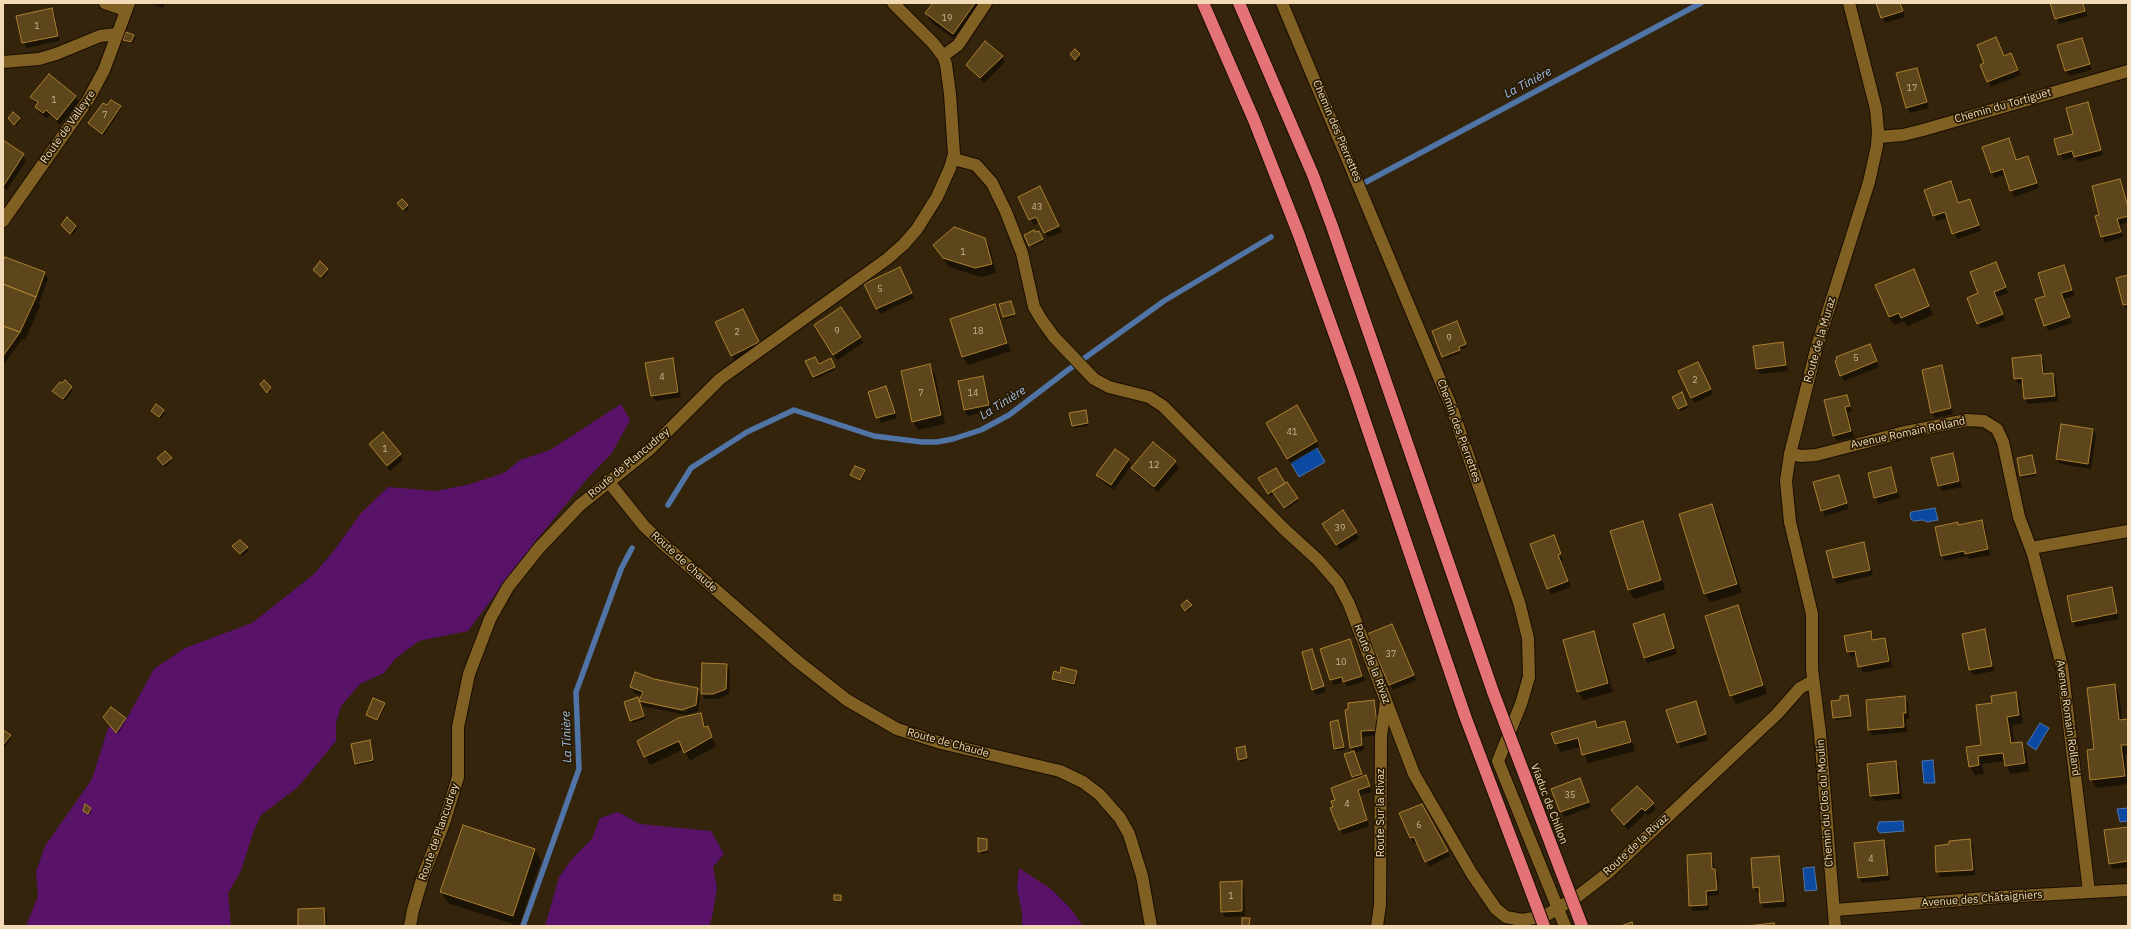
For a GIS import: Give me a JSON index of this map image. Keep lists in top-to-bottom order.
{
  "streets": {
    "highway": ["Viaduc de Chillon"],
    "street": [
      "Chemin du Tortiguet",
      "Route de Valleyre",
      "Chemin des Pierrettes",
      "Route de la Muraz",
      "Avenue Romain Rolland",
      "Route de Plancudrey",
      "Route de Chaude",
      "Route de la Rivaz",
      "Chemin du Clos du Moulin",
      "Route Sur la Rivaz",
      "Avenue des Châtaigniers"
    ]
  },
  "crossings": [
    ["Chemin du Tortiguet", "Route de la Muraz"],
    ["Chemin des Pierrettes", "Route de la Rivaz"],
    ["Route de la Muraz", "Avenue Romain Rolland"],
    ["Route de la Muraz", "Route de la Rivaz"],
    ["Route de la Muraz", "Chemin du Clos du Moulin"],
    ["Avenue Romain Rolland", "Avenue des Châtaigniers"],
    ["Route de Plancudrey", "Route de Chaude"],
    ["Route de Plancudrey", "Route de la Rivaz"],
    ["Route de la Rivaz", "Chemin du Clos du Moulin"],
    ["Route de la Rivaz", "Route Sur la Rivaz"],
    ["Chemin du Clos du Moulin", "Avenue des Châtaigniers"]
  ],
  "water": ["La Tinière"],
  "house_numbers": [
    "19",
    "1",
    "17",
    "1",
    "7",
    "43",
    "1",
    "5",
    "9",
    "18",
    "2",
    "9",
    "5",
    "4",
    "2",
    "7",
    "14",
    "41",
    "1",
    "12",
    "39",
    "37",
    "10",
    "35",
    "4",
    "6",
    "4",
    "1"
  ]
}
